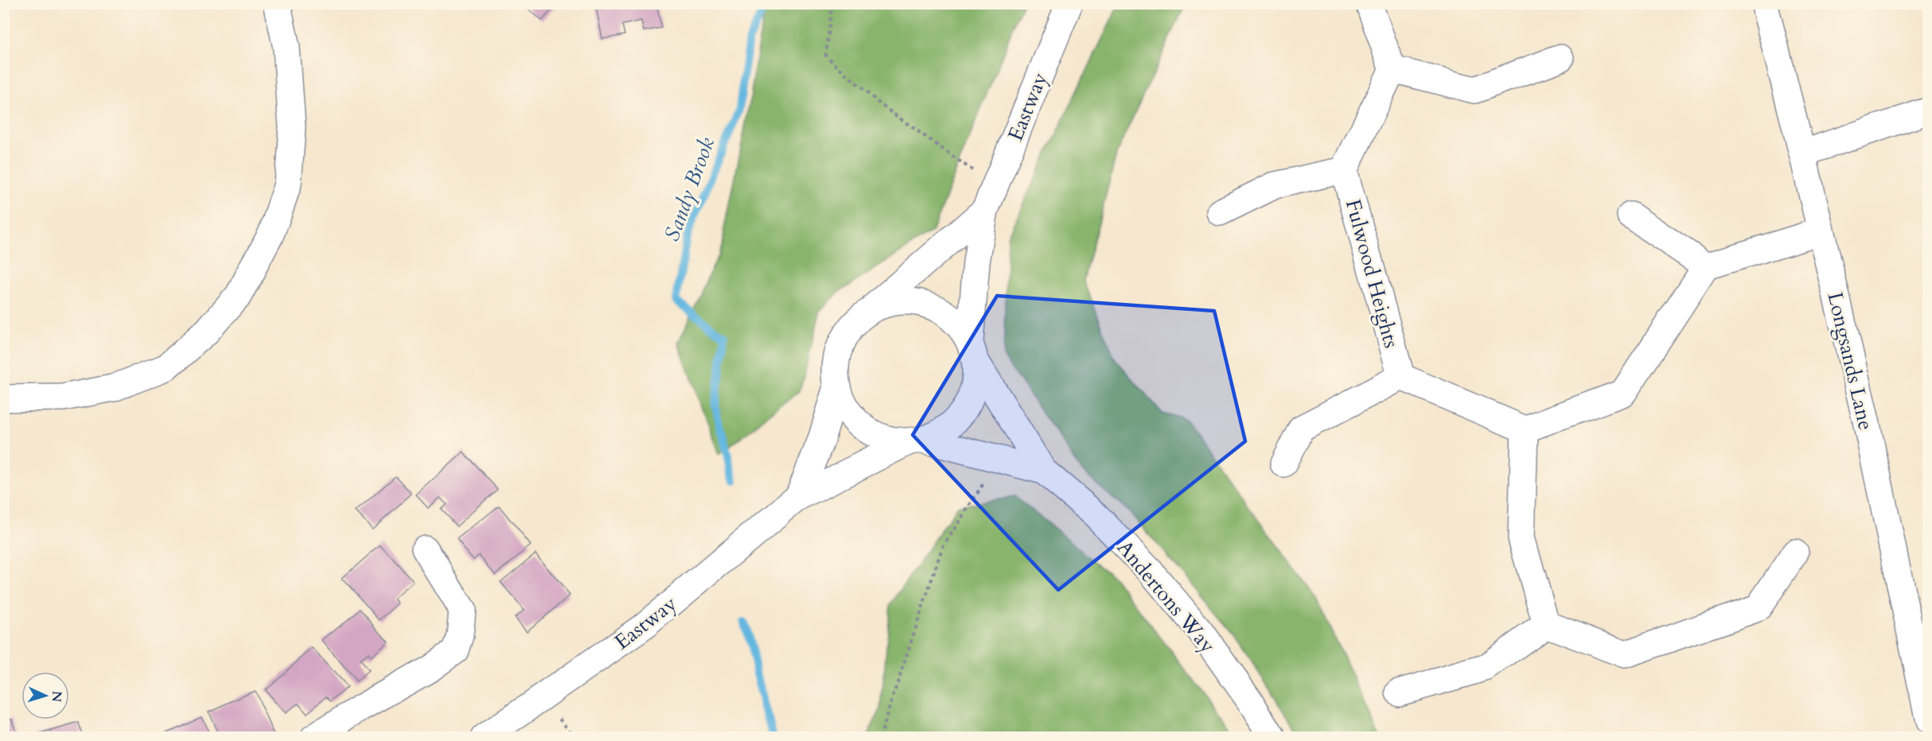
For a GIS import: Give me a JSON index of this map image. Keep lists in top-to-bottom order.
{
  "streets": {
    "street": [
      "Eastway",
      "Fulwood Heights",
      "Longsands Lane",
      "Andertons Way"
    ]
  },
  "crossings": [
    ["Eastway", "Andertons Way"]
  ],
  "water": ["Sandy Brook"],
  "north": "right"
}
